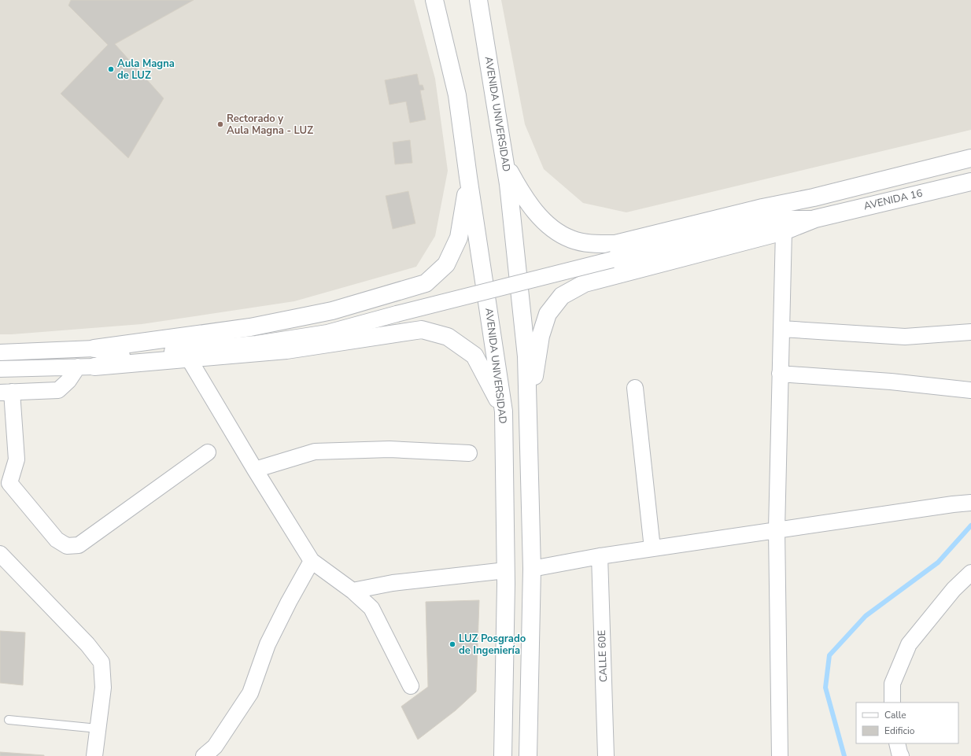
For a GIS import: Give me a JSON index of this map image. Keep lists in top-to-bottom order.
{
  "streets": {
    "street": ["AVENIDA UNIVERSIDAD", "AVENIDA 16", "CALLE 60E"]
  },
  "crossings": [
    ["AVENIDA UNIVERSIDAD", "AVENIDA 16"]
  ],
  "places": ["Aula Magna de LUZ", "Rectorado y Aula Magna - LUZ", "LUZ Posgrado de Ingeniería"],
  "legend": ["Calle", "Edificio"]
}
